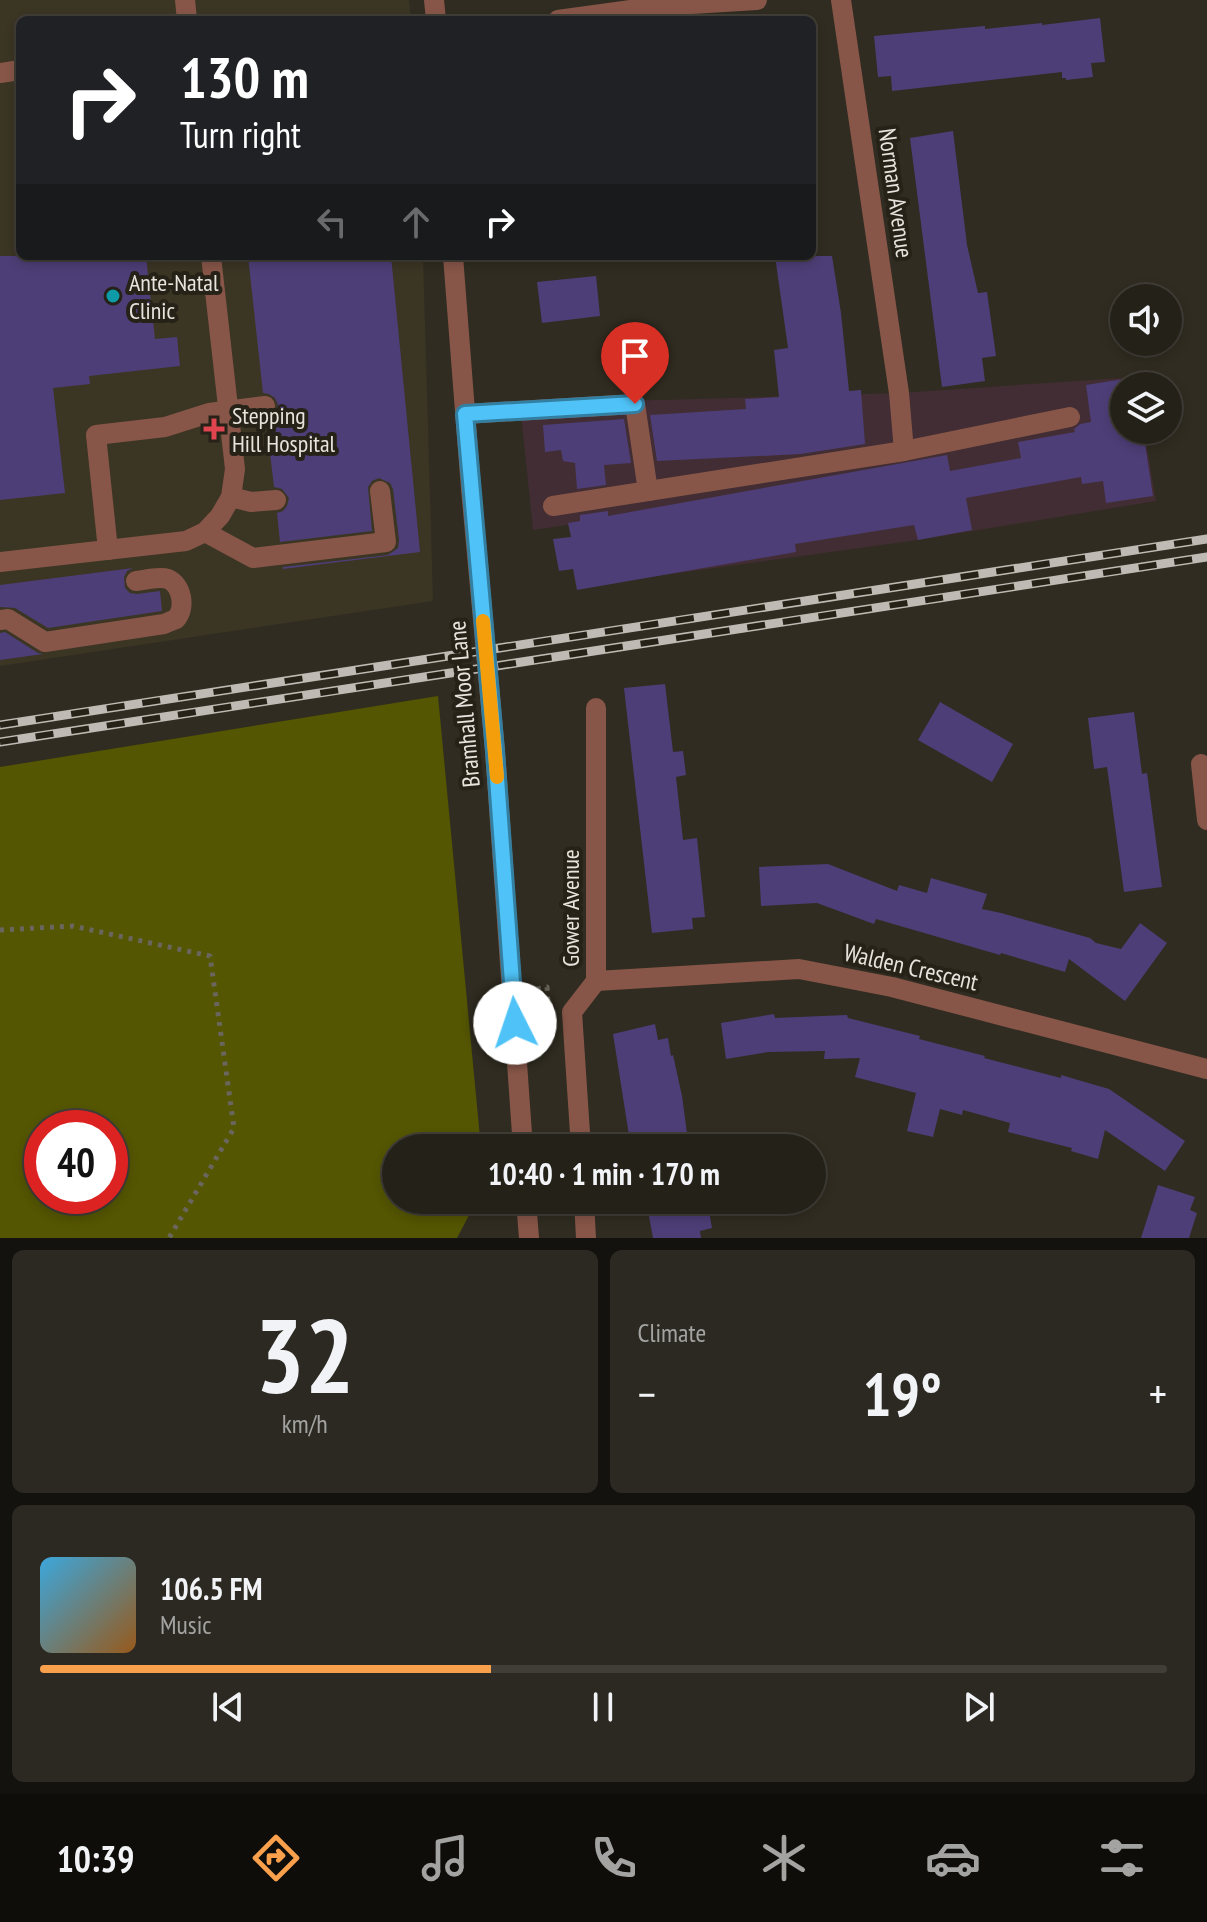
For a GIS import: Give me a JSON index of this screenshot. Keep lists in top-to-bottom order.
{
  "streets": {
    "street": [
      "Norman Avenue",
      "Bramhall Moor Lane",
      "Gower Avenue",
      "Walden Crescent"
    ]
  },
  "crossings": [
    ["Gower Avenue", "Walden Crescent"]
  ],
  "places": {
    "other": ["Ante-Natal Clinic"],
    "health": ["Stepping Hill Hospital"]
  },
  "page": {
    "turn": ["130 m", "Turn right"],
    "limit": "40",
    "trip": "10:40 · 1 min · 170 m",
    "tile": [
      ["32", "km/h"],
      "Climate"
    ],
    "heat": ["−", "19°", "+"],
    "song": ["106.5 FM", "Music"],
    "tabs": "10:39"
  }
}
